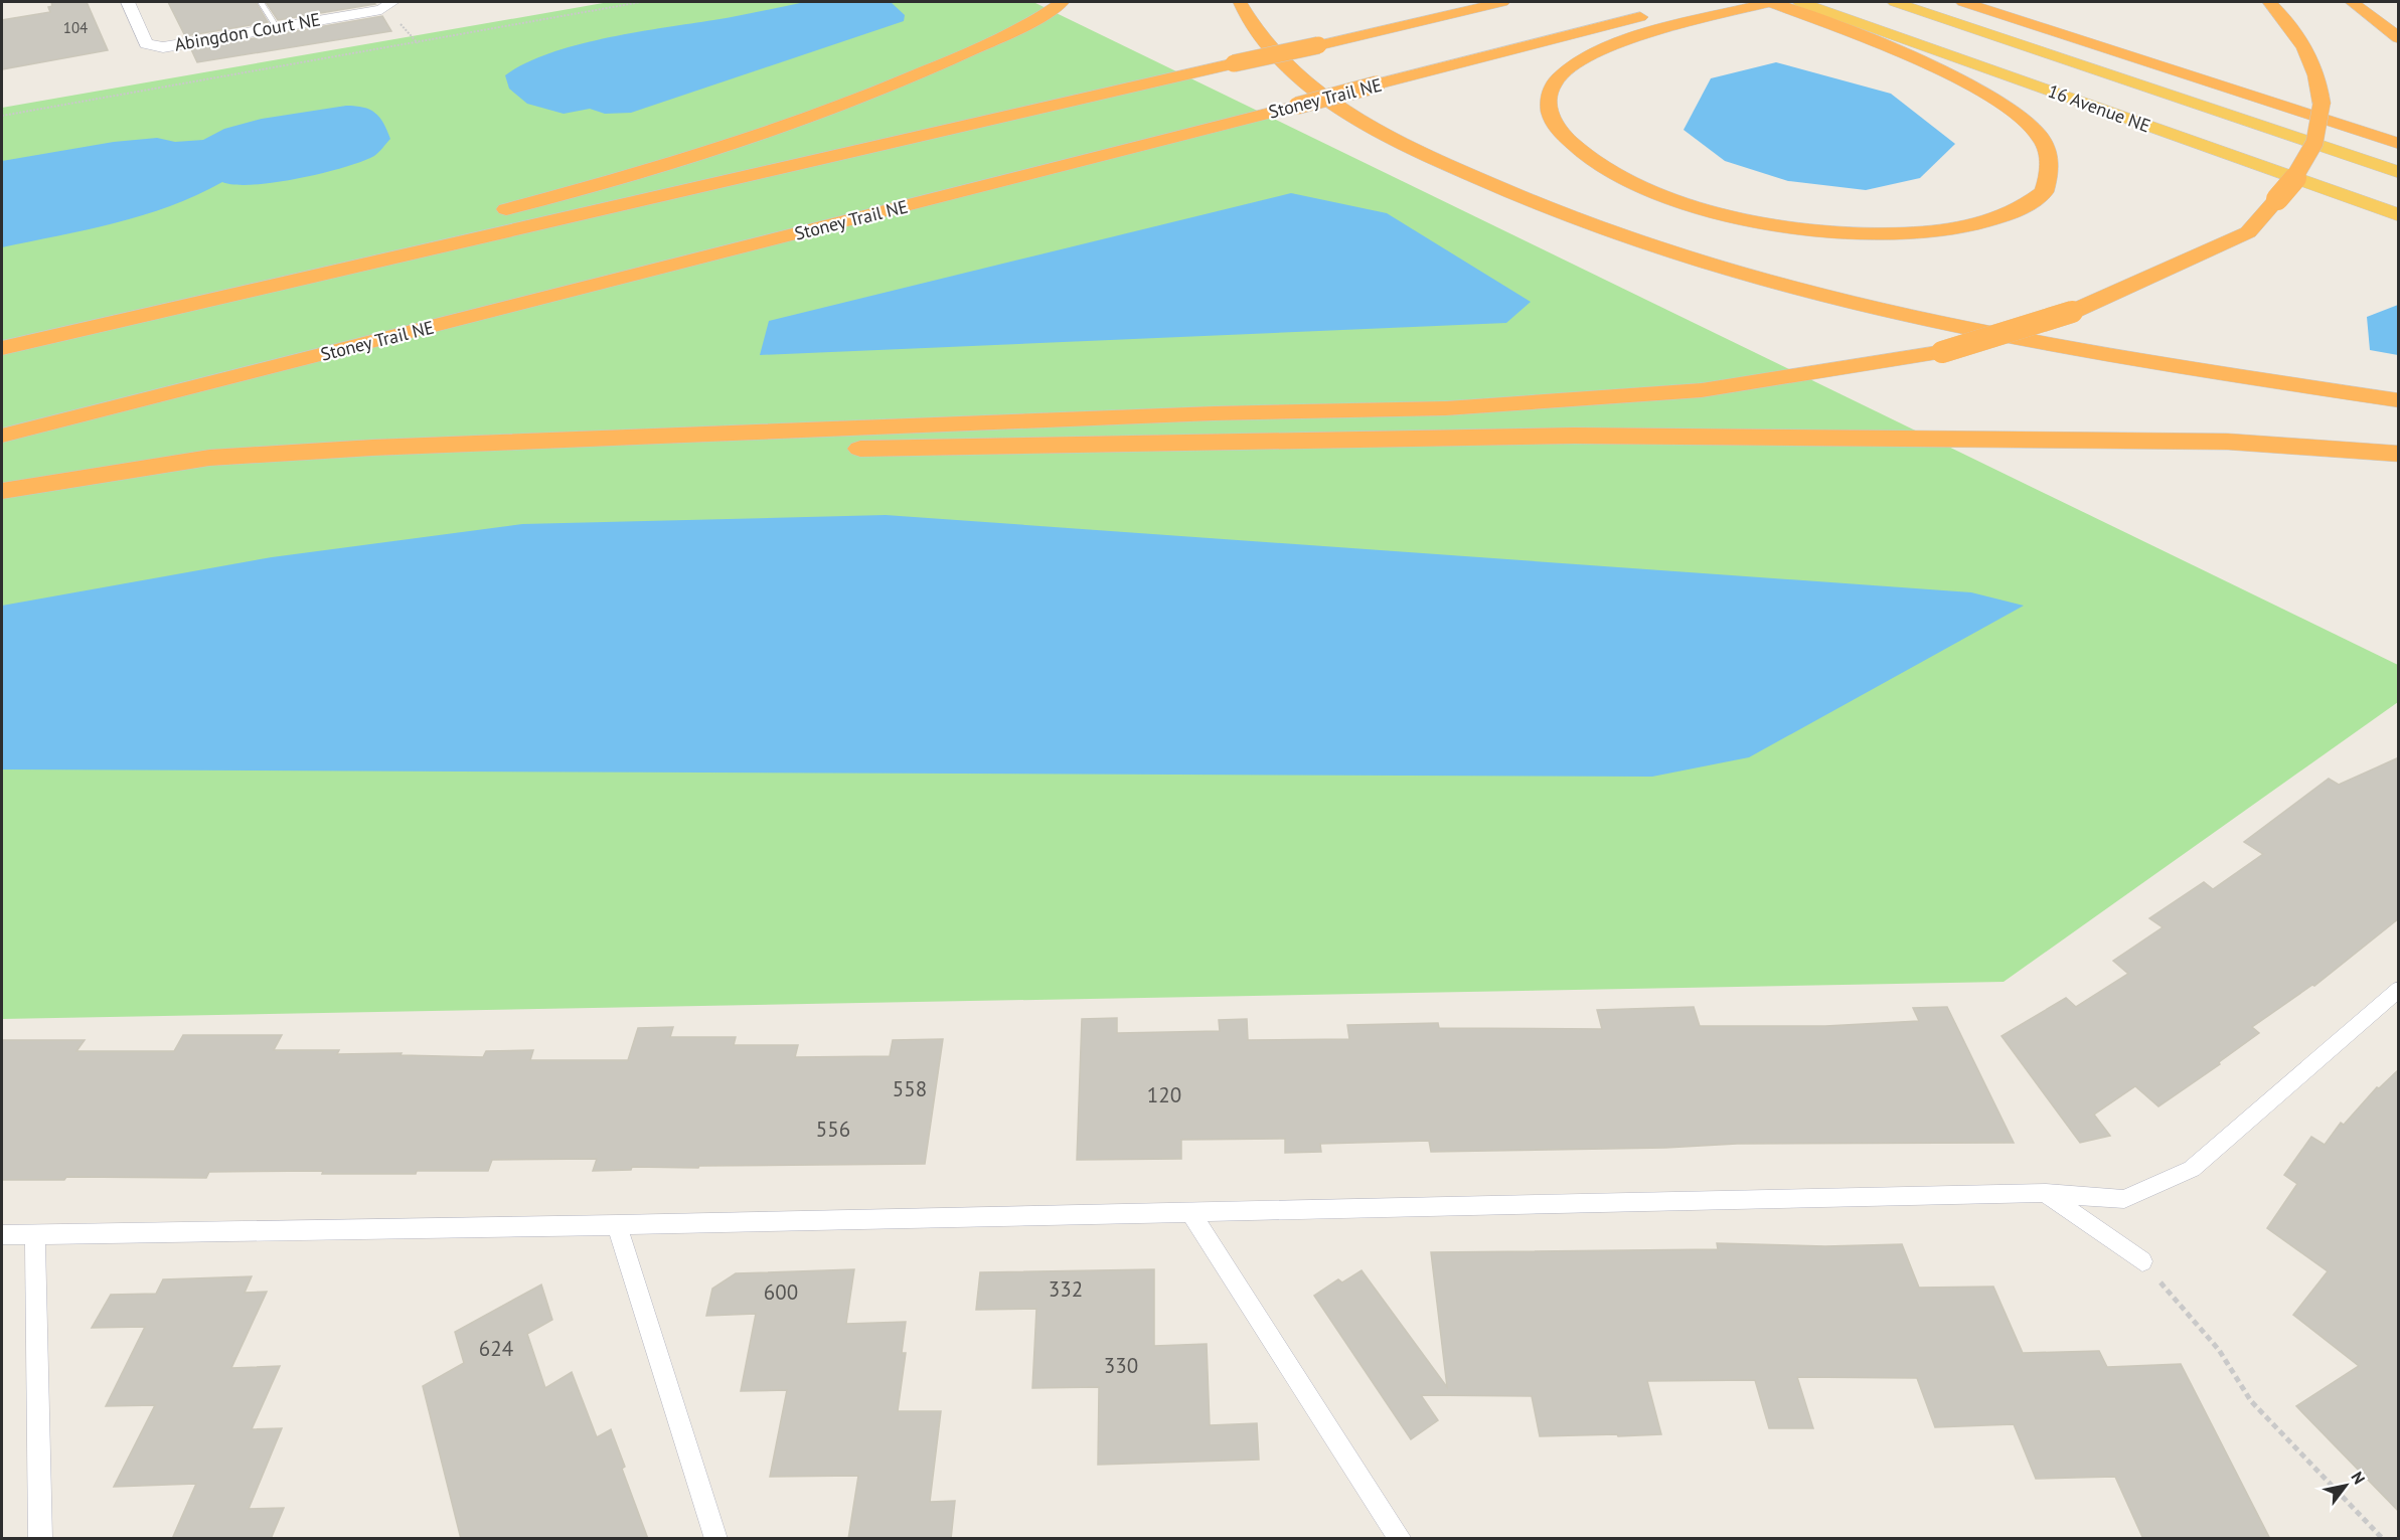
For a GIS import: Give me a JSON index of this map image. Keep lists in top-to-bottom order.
{
  "streets": {
    "highway": ["Stoney Trail NE", "16 Avenue NE"],
    "street": ["Abingdon Court NE"]
  },
  "house_numbers": [
    "104",
    "558",
    "120",
    "556",
    "332",
    "600",
    "624",
    "330"
  ],
  "north": "top right"
}
